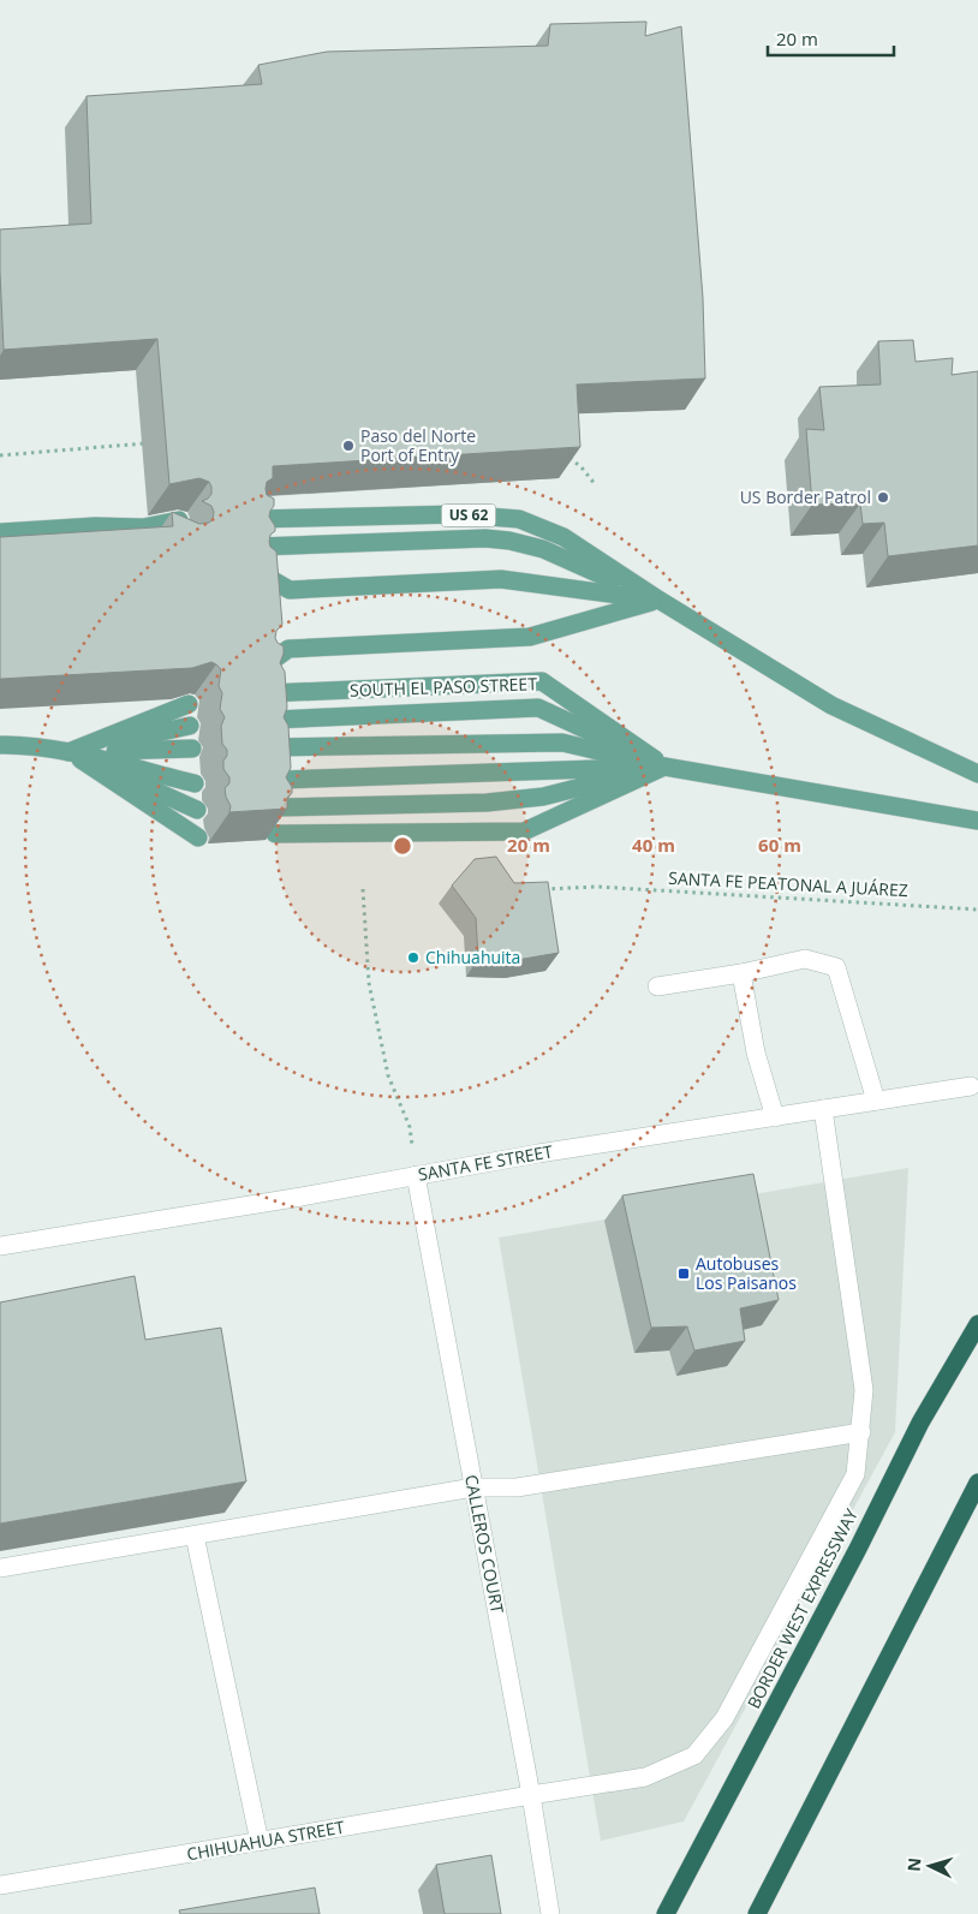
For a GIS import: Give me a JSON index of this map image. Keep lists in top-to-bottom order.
{
  "streets": {
    "highway": ["BORDER WEST EXPRESSWAY"],
    "main road": ["US 62", "SOUTH EL PASO STREET"],
    "street": ["SANTA FE STREET", "CALLEROS COURT", "CHIHUAHUA STREET"],
    "path": ["SANTA FE PEATONAL A JUÁREZ"]
  },
  "crossings": [
    ["SANTA FE STREET", "CALLEROS COURT"],
    ["SANTA FE STREET", "CHIHUAHUA STREET"],
    ["CALLEROS COURT", "CHIHUAHUA STREET"]
  ],
  "places": {
    "other": ["Paso del Norte Port of Entry", "US Border Patrol", "Chihuahuita"],
    "transit": ["Autobuses Los Paisanos"]
  },
  "scale_bar": "20 m",
  "north": "left",
  "rings": ["20 m", "40 m", "60 m"]
}
